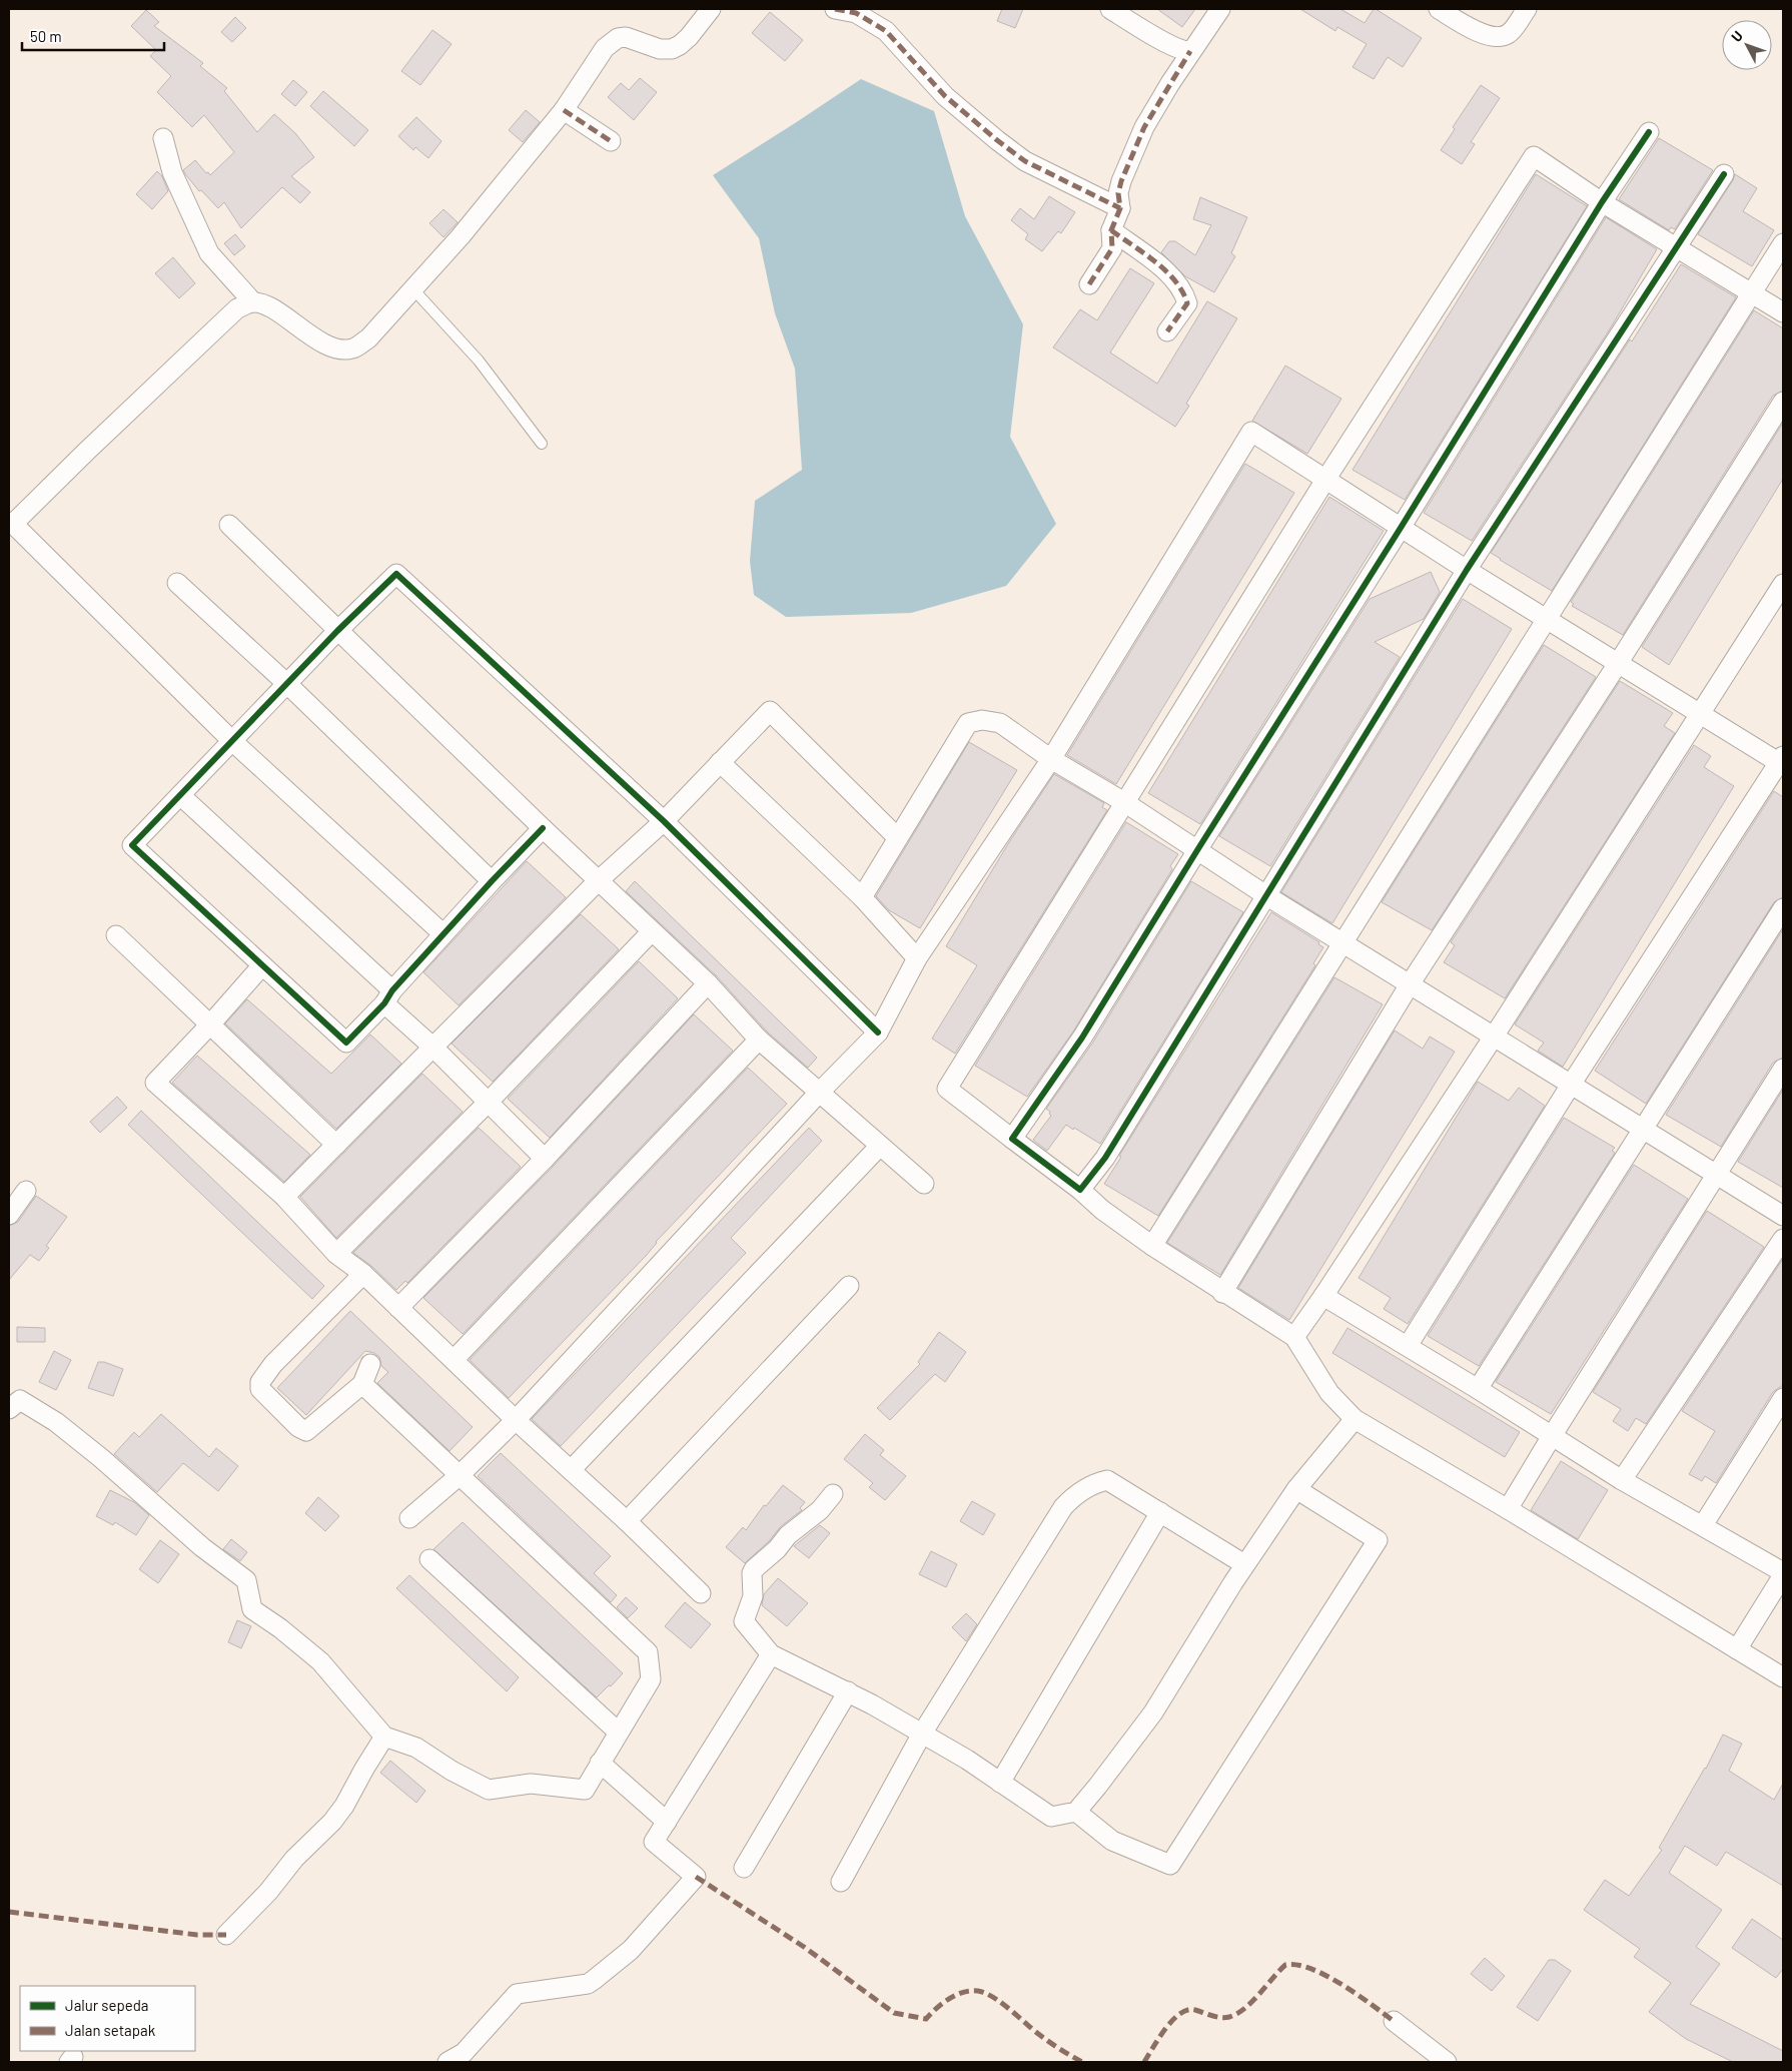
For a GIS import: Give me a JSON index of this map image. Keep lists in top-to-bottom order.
{
  "legend": ["Jalur sepeda", "Jalan setapak"],
  "scale_bar": "50 m",
  "north": "top left"
}
